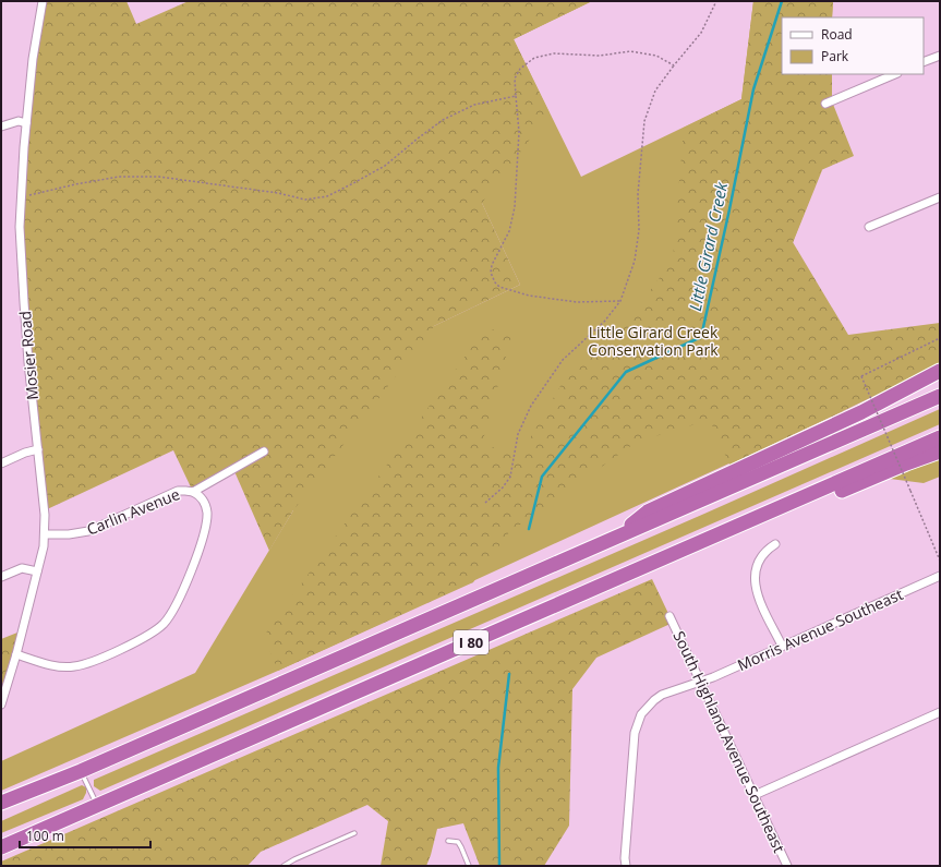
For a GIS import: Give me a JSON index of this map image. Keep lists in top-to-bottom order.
{
  "streets": {
    "highway": ["I 80"],
    "street": [
      "Mosier Road",
      "Carlin Avenue",
      "Morris Avenue Southeast",
      "South Highland Avenue Southeast"
    ]
  },
  "crossings": [
    ["Mosier Road", "Carlin Avenue"],
    ["Morris Avenue Southeast", "South Highland Avenue Southeast"]
  ],
  "water": ["Little Girard Creek"],
  "parks": ["Little Girard Creek Conservation Park"],
  "legend": ["Road", "Park"],
  "scale_bar": "100 m"
}
